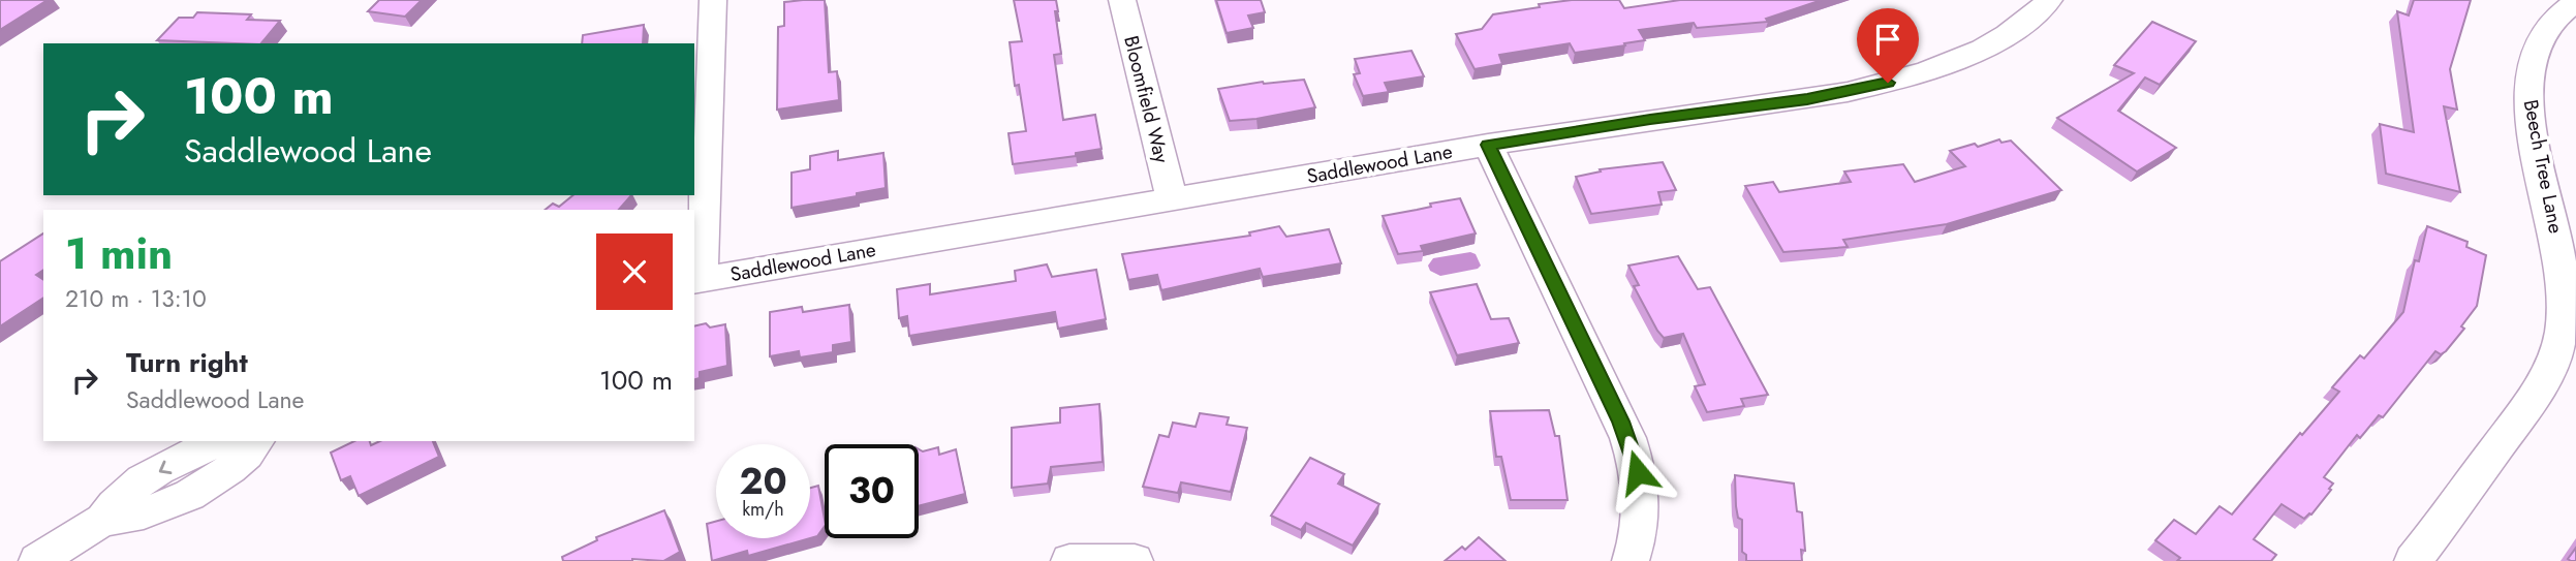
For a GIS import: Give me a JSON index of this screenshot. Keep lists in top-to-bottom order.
{
  "streets": {
    "street": ["Bloomfield Way", "Saddlewood Lane", "Beech Tree Lane"]
  },
  "crossings": [
    ["Bloomfield Way", "Saddlewood Lane"]
  ],
  "page": {
    "turn": ["100 m", "Saddlewood Lane"],
    "heading": ["1 min", "210 m · 13:10"],
    "list": [
      {
        "name": "Turn right",
        "note": "Saddlewood Lane",
        "value": "100 m"
      }
    ],
    "speed": "20 km/h",
    "limit": "30"
  }
}
